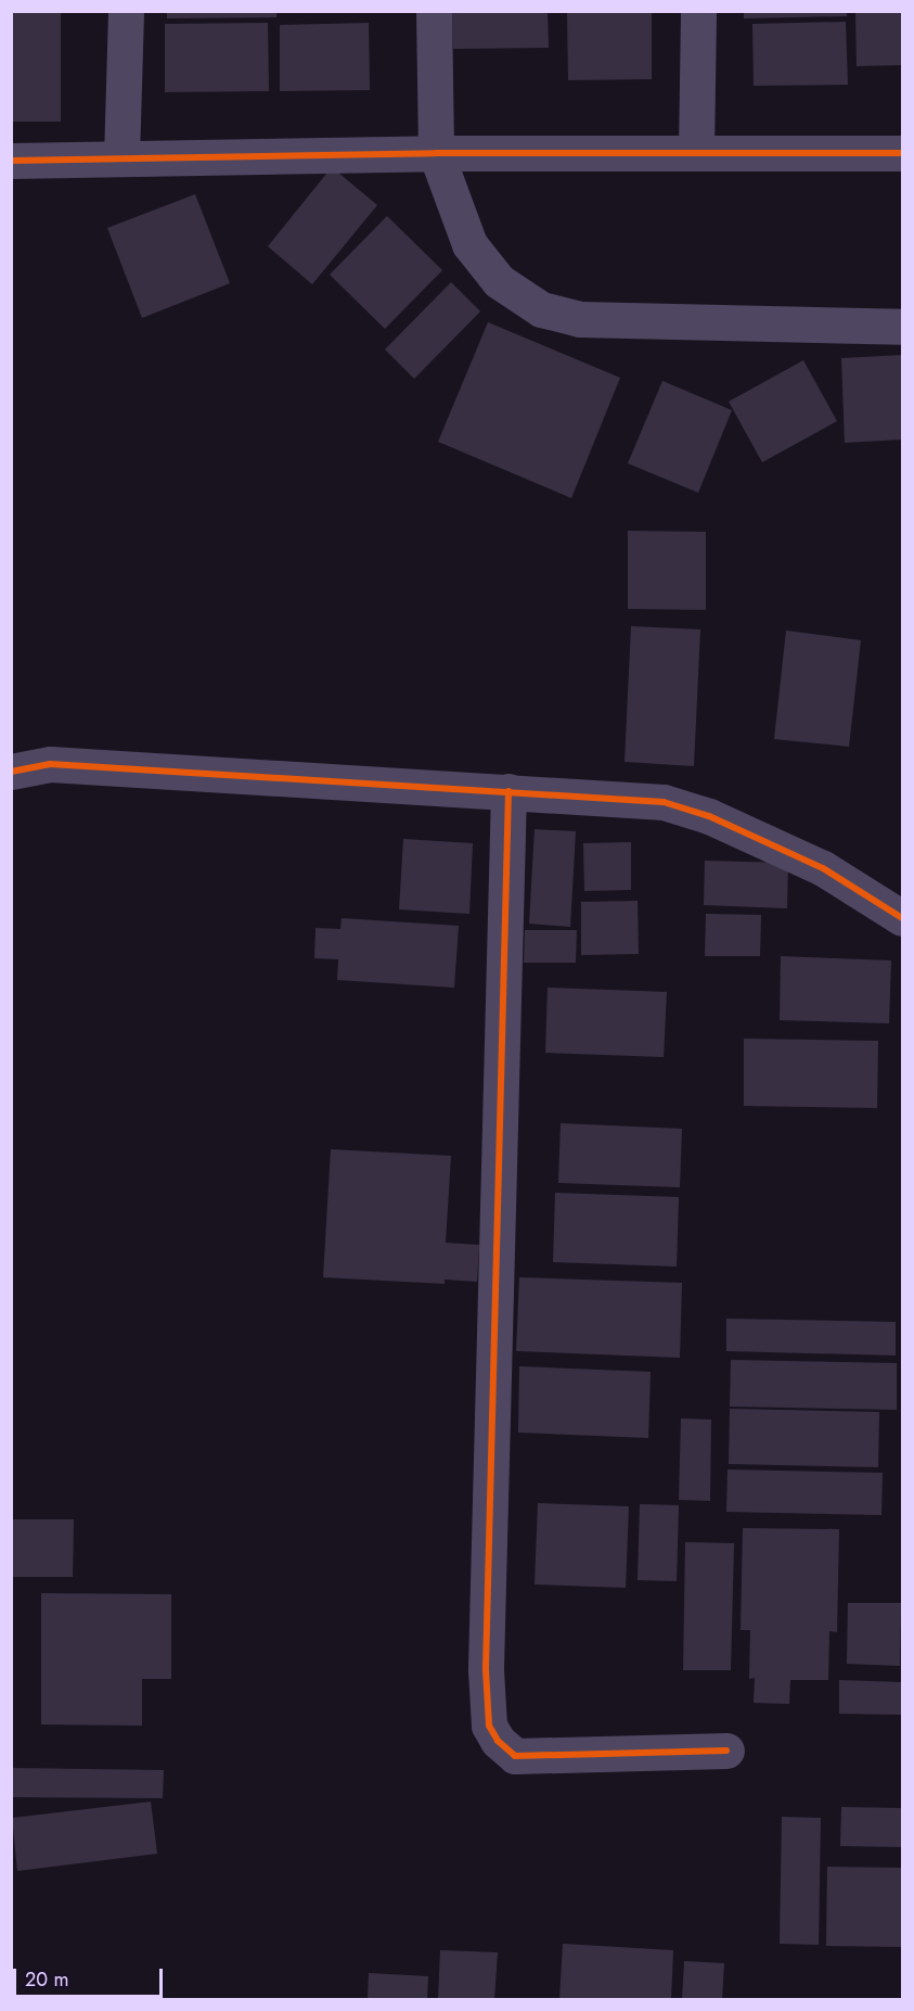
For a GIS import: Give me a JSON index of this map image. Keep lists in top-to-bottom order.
{
  "scale_bar": "20 m"
}
